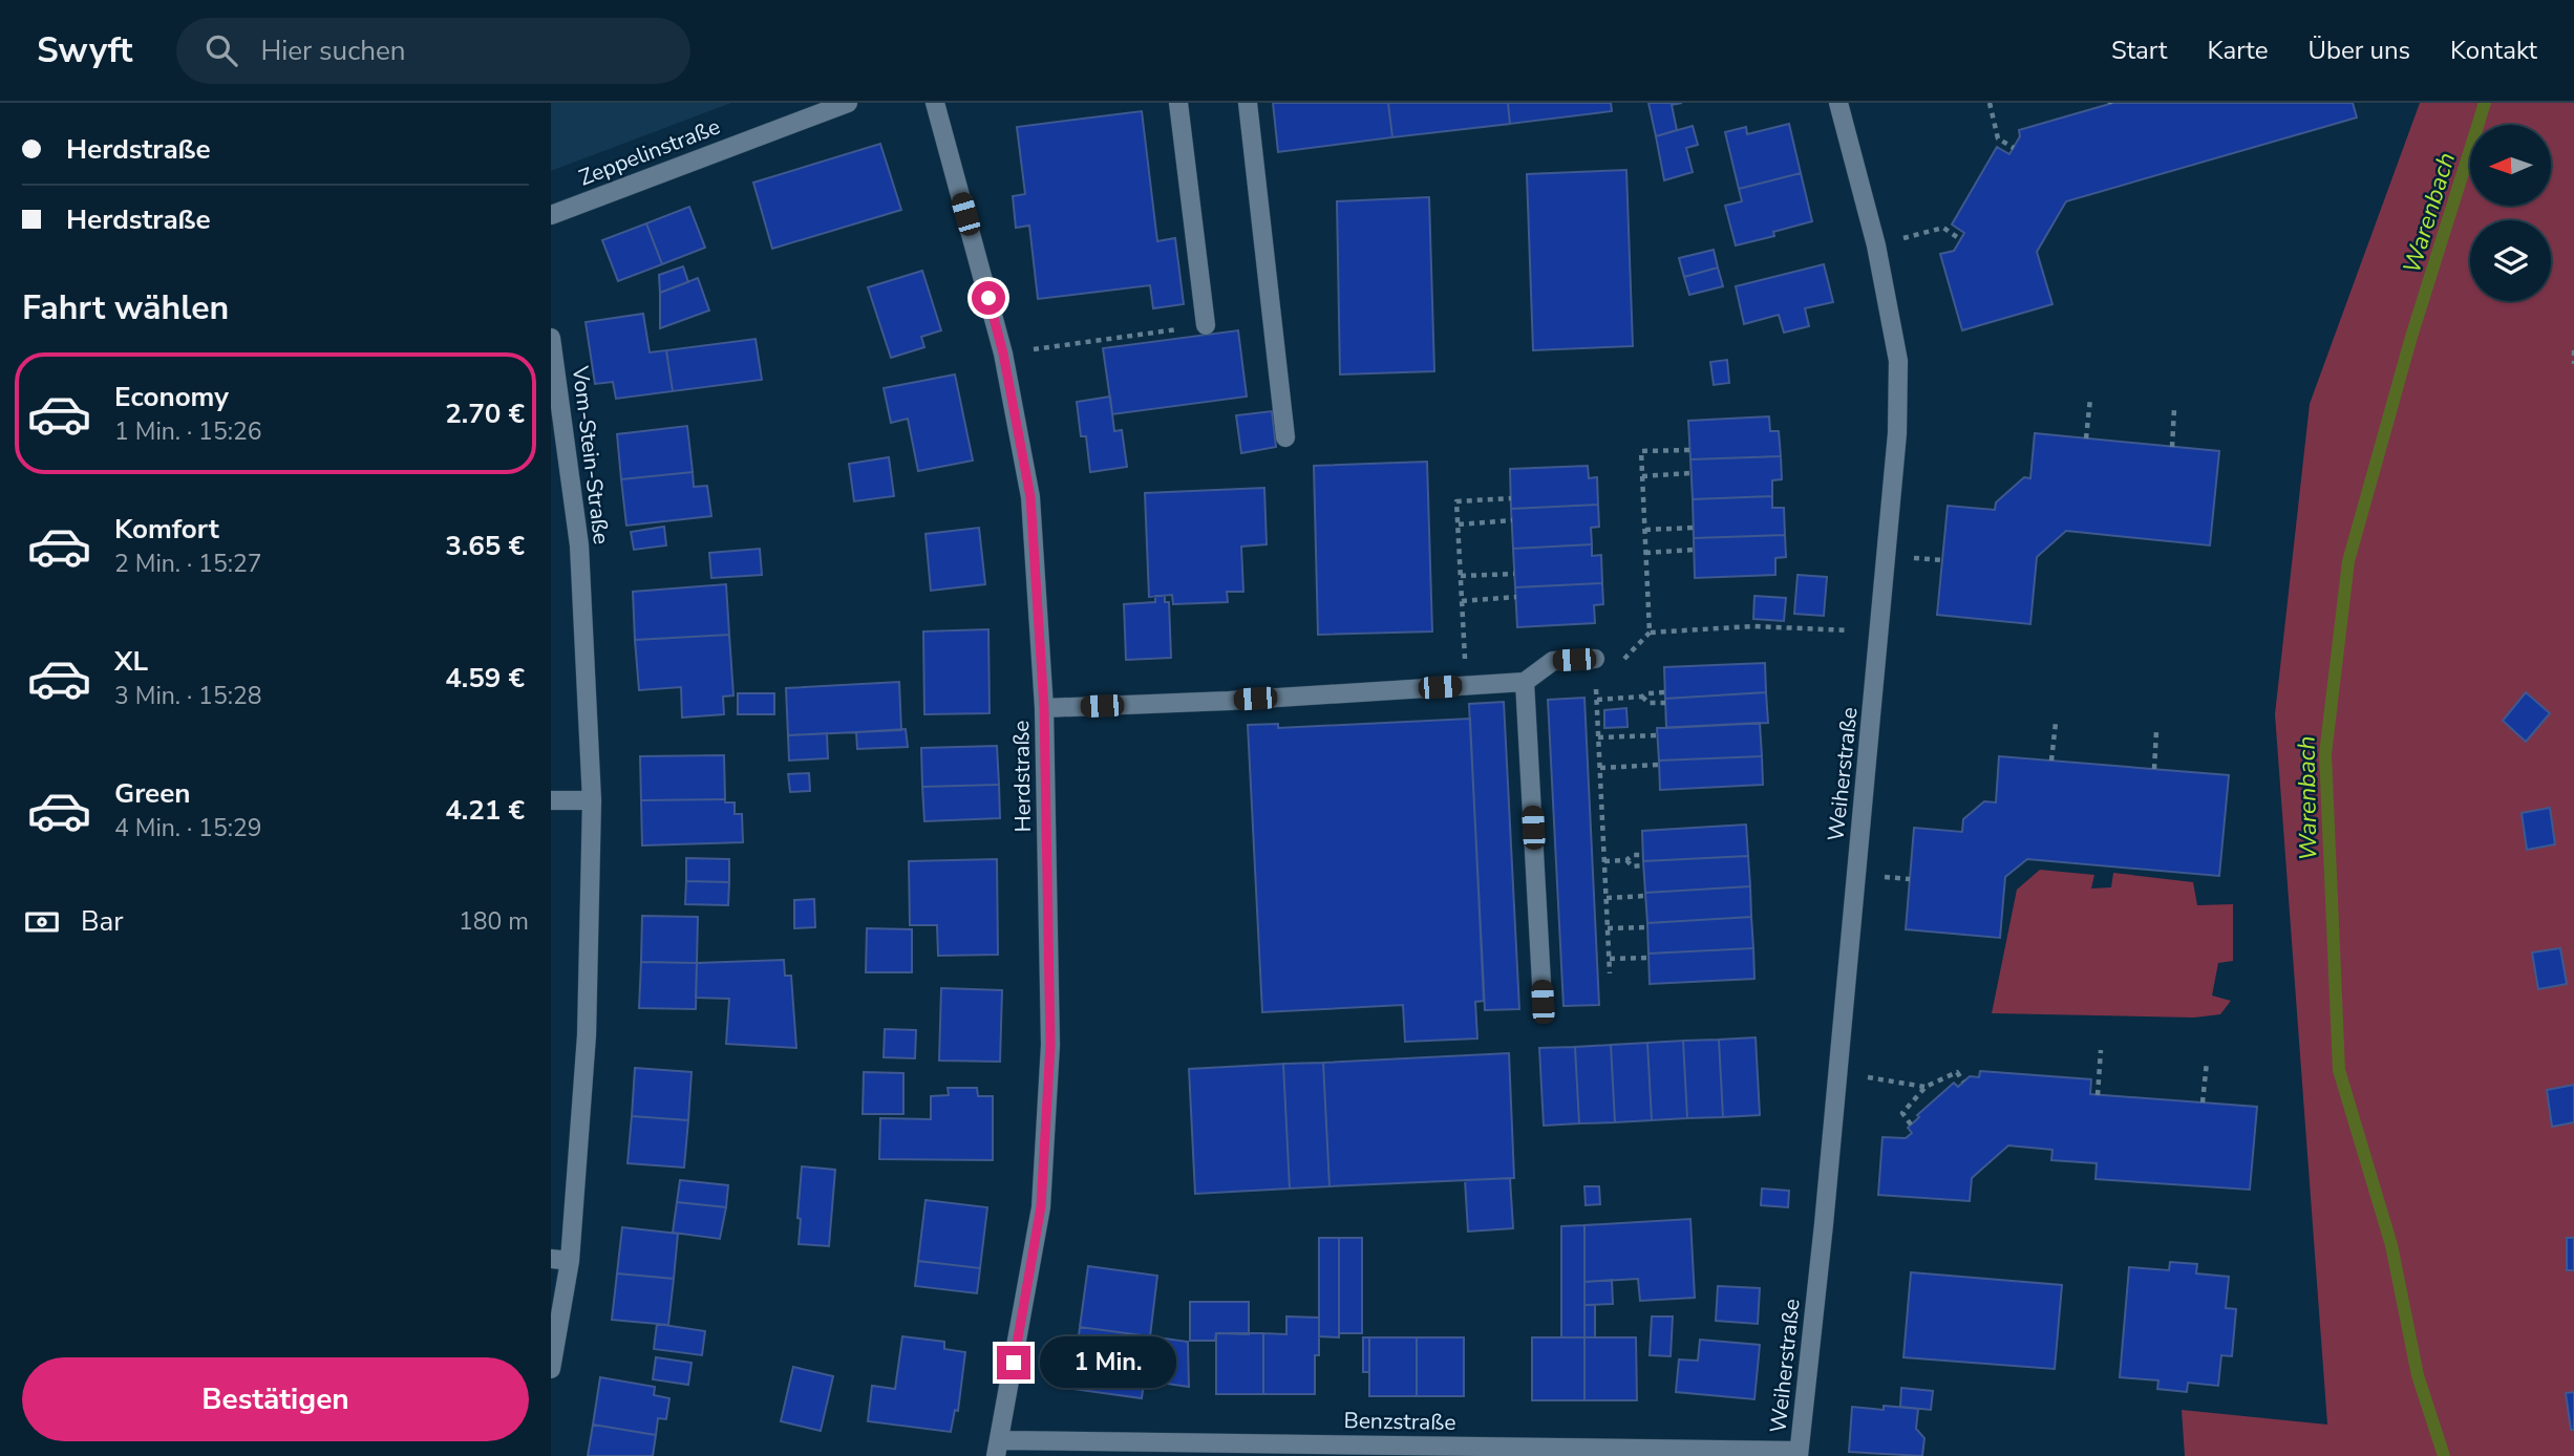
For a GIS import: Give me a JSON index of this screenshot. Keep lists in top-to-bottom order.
{
  "streets": {
    "street": [
      "Zeppelinstraße",
      "Vom-Stein-Straße",
      "Weiherstraße",
      "Herdstraße",
      "Benzstraße"
    ]
  },
  "crossings": [
    ["Weiherstraße", "Benzstraße"],
    ["Herdstraße", "Benzstraße"]
  ],
  "water": ["Warenbach"],
  "north": "left",
  "page": {
    "header": "Swyft",
    "search": "Hier suchen",
    "nav": [
      "Start",
      "Karte",
      "Über uns",
      "Kontakt"
    ],
    "banner": ["Herdstraße", "Herdstraße"],
    "heading": "Fahrt wählen",
    "list": [
      {
        "name": "Economy",
        "note": "1 Min. · 15:26",
        "value": "2.70 €"
      },
      {
        "name": "Komfort",
        "note": "2 Min. · 15:27",
        "value": "3.65 €"
      },
      {
        "name": "XL",
        "note": "3 Min. · 15:28",
        "value": "4.59 €"
      },
      {
        "name": "Green",
        "note": "4 Min. · 15:29",
        "value": "4.21 €"
      }
    ],
    "pay": ["Bar", "180 m"],
    "bubble": "1 Min.",
    "buttons": "Bestätigen"
  }
}
